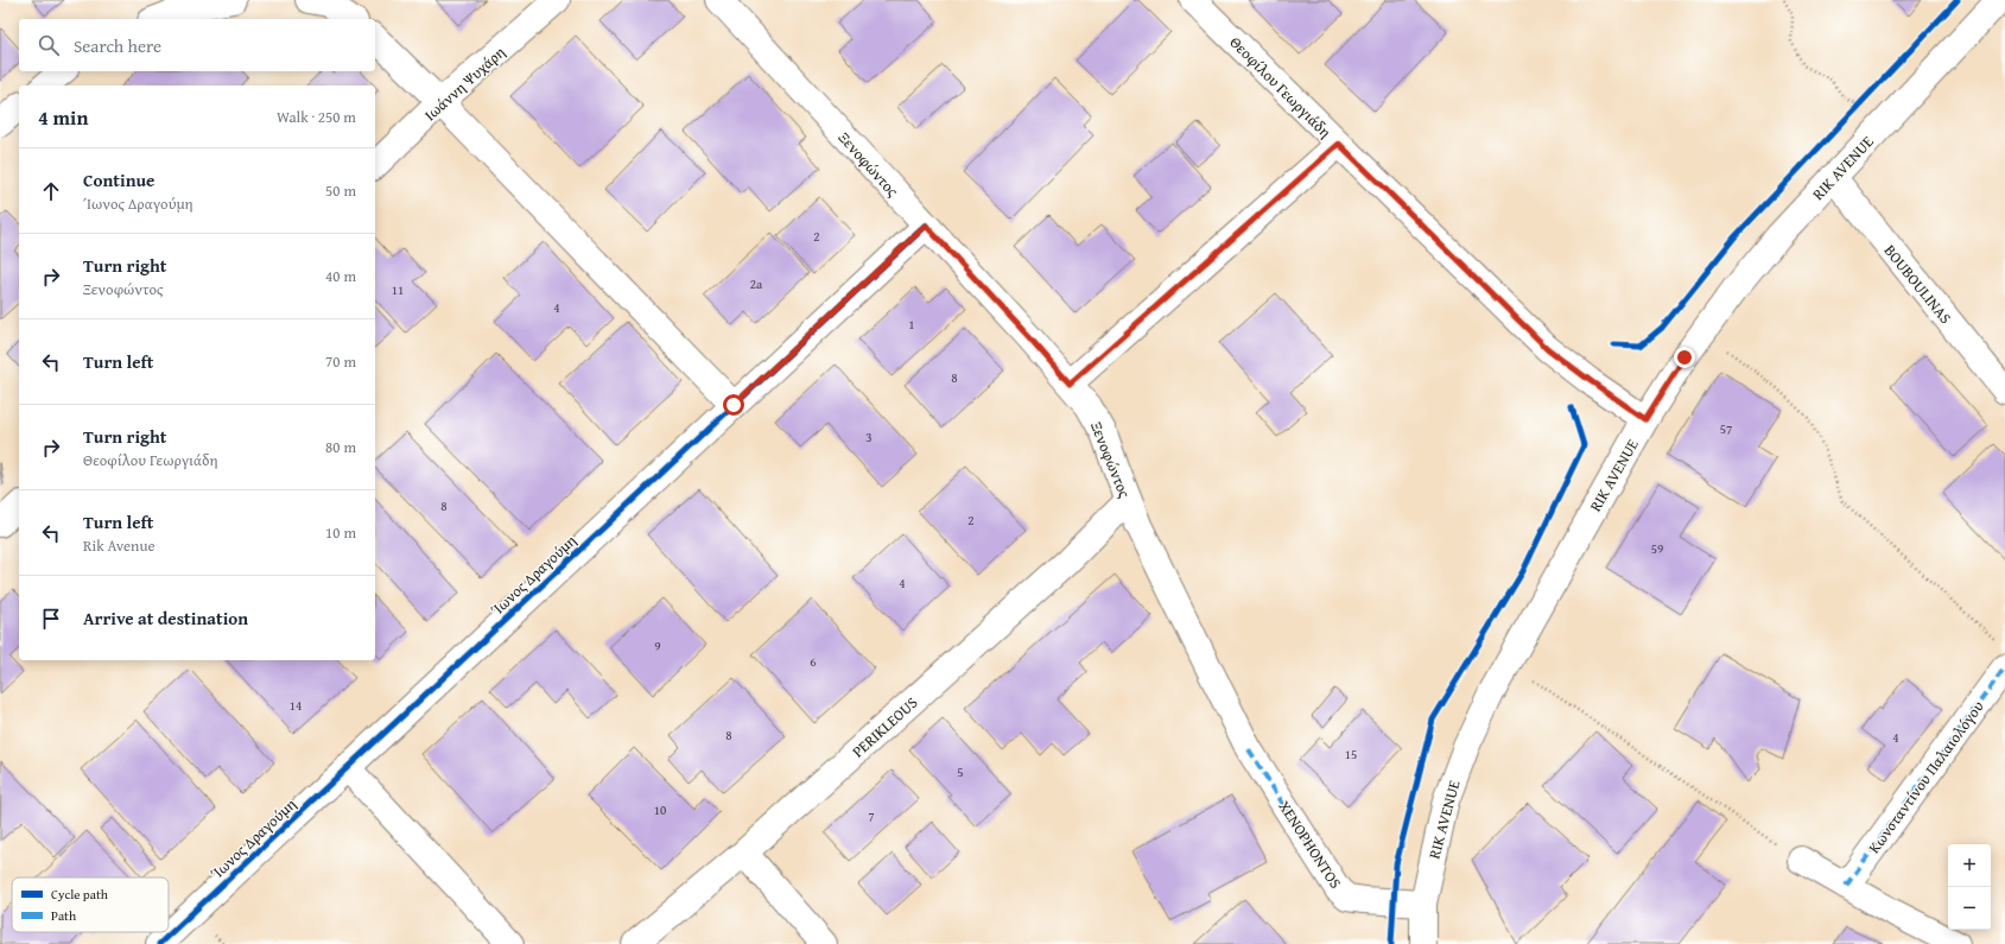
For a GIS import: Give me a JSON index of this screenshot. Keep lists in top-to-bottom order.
{
  "streets": {
    "street": [
      "Ιωάννη Ψυχάρη",
      "Θεοφίλου Γεωργιάδη",
      "Ξενοφώντος",
      "RIK AVENUE",
      "BOUBOULINAS",
      "Ίωνος Δραγούμη",
      "PERIKLEOUS",
      "Κωνσταντίνου Παλαιολόγου",
      "XENOPHONTOS"
    ]
  },
  "crossings": [
    ["Θεοφίλου Γεωργιάδη", "RIK AVENUE"],
    ["Ξενοφώντος", "Ίωνος Δραγούμη"],
    ["Ξενοφώντος", "PERIKLEOUS"],
    ["Ξενοφώντος", "XENOPHONTOS"],
    ["RIK AVENUE", "BOUBOULINAS"],
    ["RIK AVENUE", "XENOPHONTOS"]
  ],
  "house_numbers": [
    "2",
    "2a",
    "11",
    "4",
    "1",
    "8",
    "57",
    "3",
    "8",
    "2",
    "59",
    "4",
    "9",
    "6",
    "14",
    "8",
    "4",
    "15",
    "5",
    "10",
    "7"
  ],
  "legend": ["Cycle path", "Path"],
  "page": {
    "search": "Search here",
    "heading": ["4 min", "Walk · 250 m"],
    "list": [
      ["Continue", "Ίωνος Δραγούμη", "50 m"],
      ["Turn right", "Ξενοφώντος", "40 m"],
      ["Turn left", "70 m"],
      ["Turn right", "Θεοφίλου Γεωργιάδη", "80 m"],
      ["Turn left", "Rik Avenue", "10 m"],
      "Arrive at destination"
    ],
    "map_buttons": ["+", "−"]
  }
}
